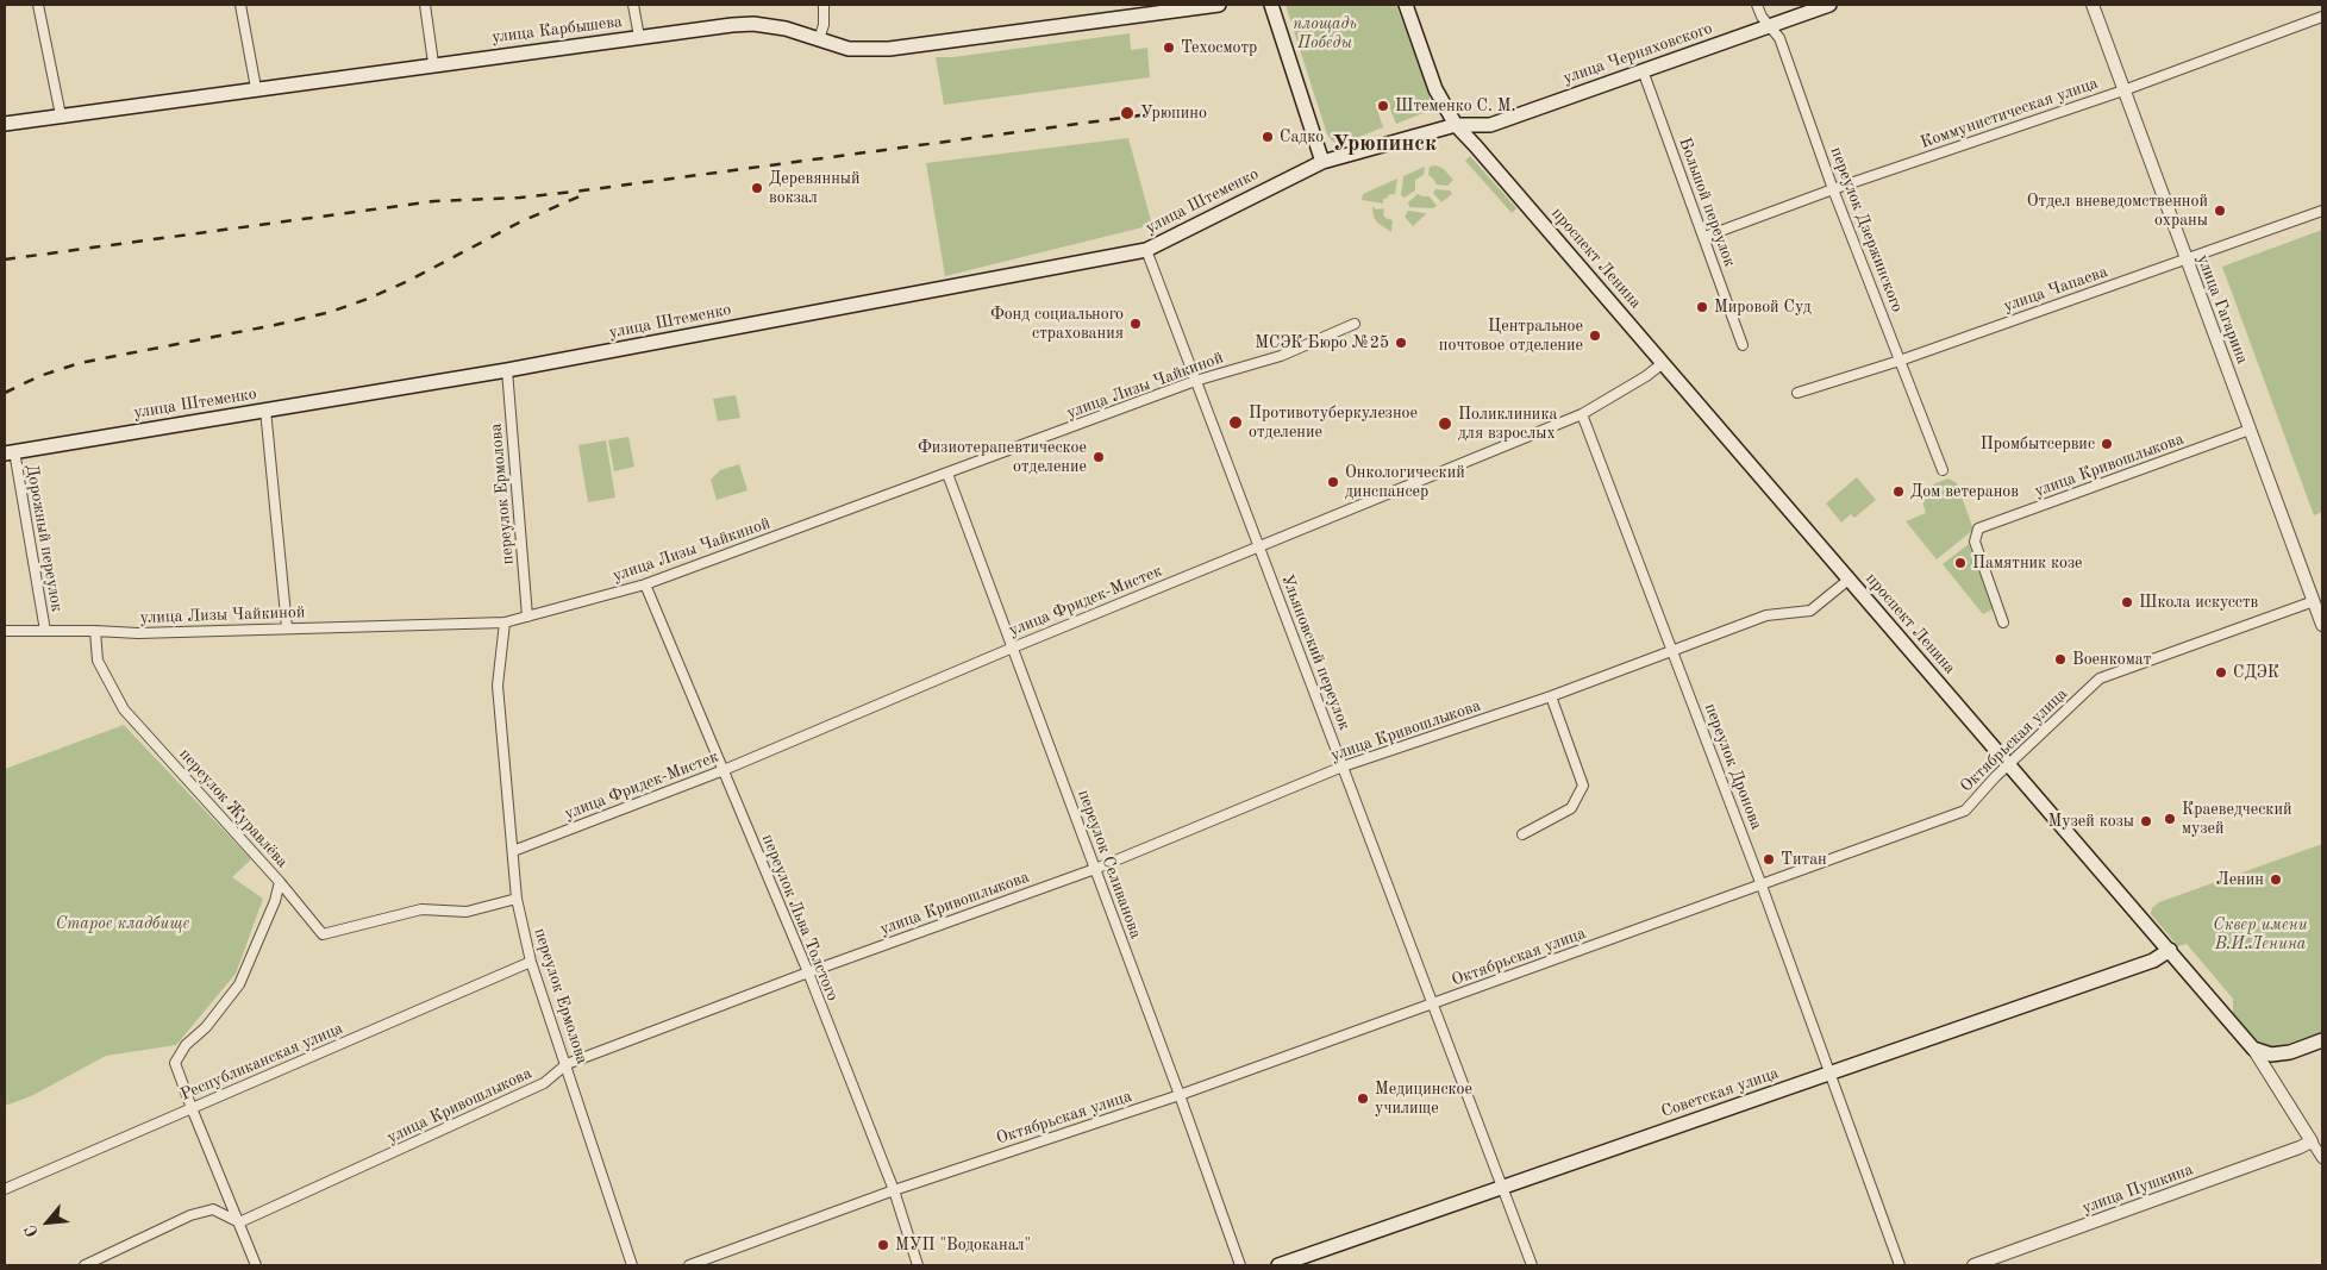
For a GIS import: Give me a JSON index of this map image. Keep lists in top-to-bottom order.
{
  "streets": {
    "main road": [
      "улица Карбышева",
      "улица Черняховского",
      "улица Штеменко",
      "проспект Ленина",
      "Советская улица"
    ],
    "street": [
      "Коммунистическая улица",
      "Большой переулок",
      "переулок Дзержинского",
      "улица Чапаева",
      "улица Гагарина",
      "улица Лизы Чайкиной",
      "улица Кривошлыкова",
      "переулок Ермолова",
      "Дорожный переулок",
      "улица Фридек-Мистек",
      "Ульяновский переулок",
      "Октябрьская улица",
      "переулок Дронова",
      "переулок Журавлёва",
      "переулок Селиванова",
      "переулок Льва Толстого",
      "Республиканская улица",
      "улица Пушкина"
    ]
  },
  "crossings": [
    ["улица Черняховского", "Большой переулок"],
    ["улица Черняховского", "переулок Дзержинского"],
    ["улица Черняховского", "проспект Ленина"],
    ["Коммунистическая улица", "Большой переулок"],
    ["Коммунистическая улица", "переулок Дзержинского"],
    ["Коммунистическая улица", "улица Гагарина"],
    ["улица Штеменко", "переулок Ермолова"],
    ["улица Штеменко", "Дорожный переулок"],
    ["улица Штеменко", "Ульяновский переулок"],
    ["переулок Дзержинского", "улица Чапаева"],
    ["проспект Ленина", "улица Кривошлыкова"],
    ["проспект Ленина", "улица Фридек-Мистек"],
    ["проспект Ленина", "Октябрьская улица"],
    ["проспект Ленина", "Советская улица"],
    ["проспект Ленина", "улица Пушкина"],
    ["улица Чапаева", "улица Гагарина"],
    ["улица Гагарина", "улица Кривошлыкова"],
    ["улица Гагарина", "Октябрьская улица"],
    ["улица Лизы Чайкиной", "переулок Ермолова"],
    ["улица Лизы Чайкиной", "Дорожный переулок"],
    ["улица Лизы Чайкиной", "Ульяновский переулок"],
    ["улица Лизы Чайкиной", "переулок Журавлёва"],
    ["улица Лизы Чайкиной", "переулок Селиванова"],
    ["улица Лизы Чайкиной", "переулок Льва Толстого"],
    ["улица Кривошлыкова", "переулок Ермолова"],
    ["улица Кривошлыкова", "Ульяновский переулок"],
    ["улица Кривошлыкова", "переулок Дронова"],
    ["улица Кривошлыкова", "переулок Журавлёва"],
    ["улица Кривошлыкова", "переулок Селиванова"],
    ["улица Кривошлыкова", "переулок Льва Толстого"],
    ["переулок Ермолова", "улица Фридек-Мистек"],
    ["переулок Ермолова", "Республиканская улица"],
    ["улица Фридек-Мистек", "Ульяновский переулок"],
    ["улица Фридек-Мистек", "переулок Дронова"],
    ["улица Фридек-Мистек", "переулок Селиванова"],
    ["улица Фридек-Мистек", "переулок Льва Толстого"],
    ["Ульяновский переулок", "Октябрьская улица"],
    ["Ульяновский переулок", "Советская улица"],
    ["Октябрьская улица", "переулок Дронова"],
    ["Октябрьская улица", "переулок Селиванова"],
    ["Октябрьская улица", "переулок Льва Толстого"],
    ["переулок Дронова", "Советская улица"],
    ["переулок Журавлёва", "Республиканская улица"]
  ],
  "districts": ["Урюпинск"],
  "parks": ["площадь Победы", "Старое кладбище", "Сквер имени В.И.Ленина"],
  "places": [
    "Техосмотр",
    "Штеменко С. М.",
    "Урюпино",
    "Садко",
    "Деревянный вокзал",
    "Отдел вневедомственной охраны",
    "Мировой Суд",
    "Фонд социального страхования",
    "Центральное почтовое отделение",
    "МСЭК Бюро №25",
    "Противотуберкулезное отделение",
    "Поликлиника для взрослых",
    "Промбытсервис",
    "Физиотерапевтическое отделение",
    "Онкологический динспансер",
    "Дом ветеранов",
    "Памятник козе",
    "Школа искусств",
    "Военкомат",
    "СДЭК",
    "Краеведческий музей",
    "Музей козы",
    "Титан",
    "Ленин",
    "Медицинское училище",
    "МУП \"Водоканал\""
  ],
  "north": "bottom left"
}
